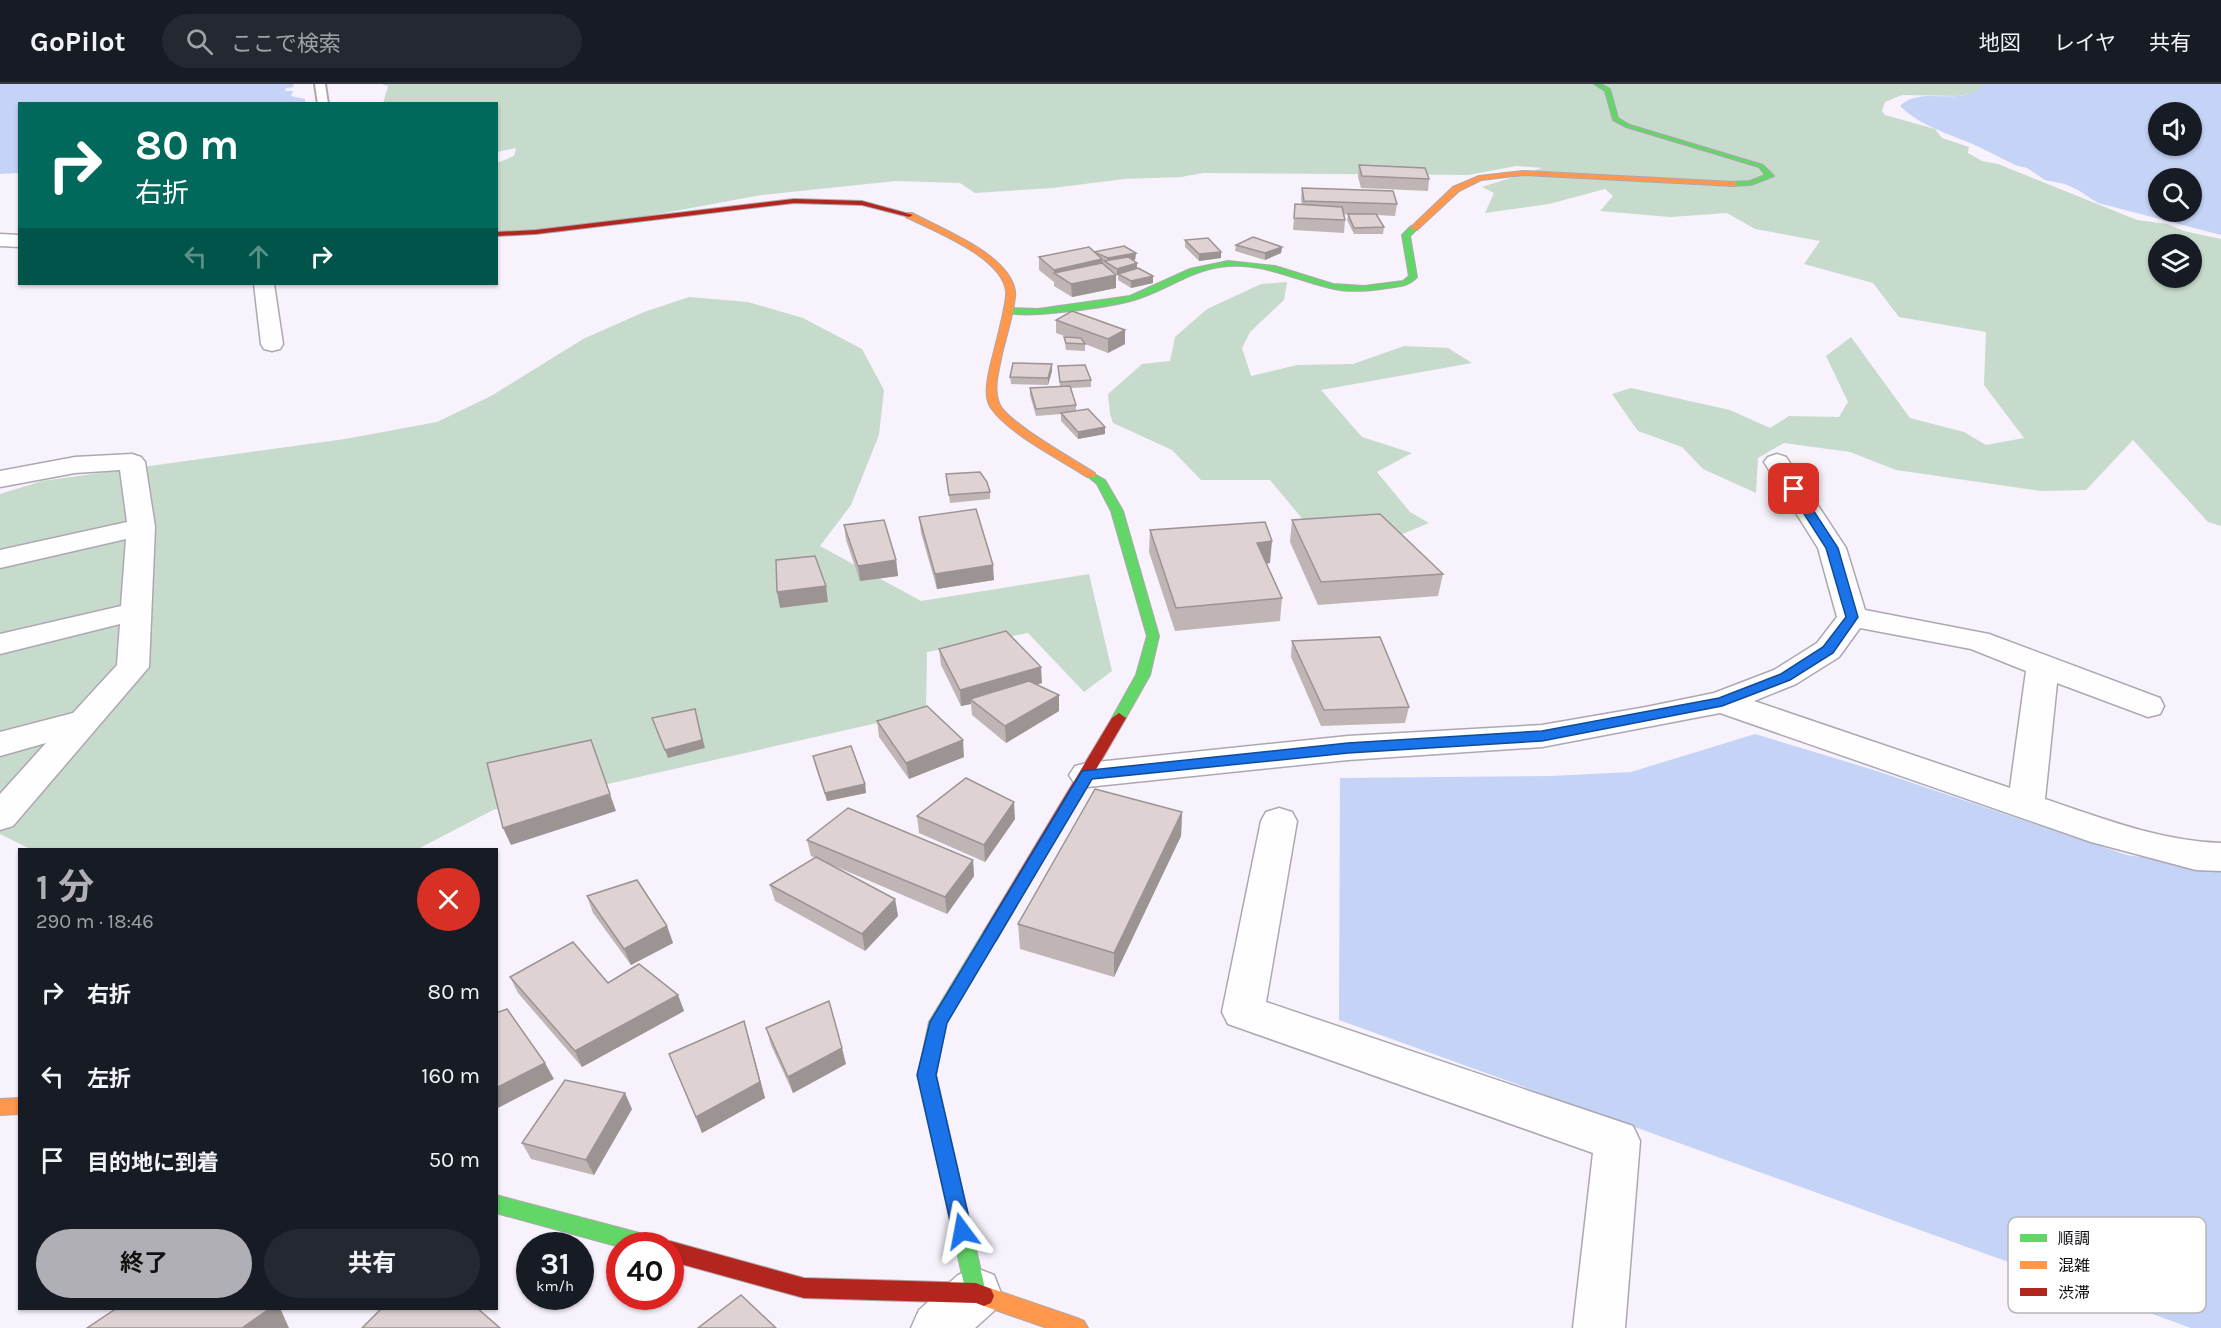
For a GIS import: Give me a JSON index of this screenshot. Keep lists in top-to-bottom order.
{
  "legend": ["順調", "混雑", "渋滞"],
  "page": {
    "header": "GoPilot",
    "search": "ここで検索",
    "nav": ["地図", "レイヤ", "共有"],
    "turn": ["80 m", "右折"],
    "heading": ["1 分", "290 m · 18:46"],
    "list": [
      {
        "name": "右折",
        "value": "80 m"
      },
      {
        "name": "左折",
        "value": "160 m"
      },
      {
        "name": "目的地に到着",
        "value": "50 m"
      }
    ],
    "buttons": ["終了", "共有"],
    "speed": "31 km/h",
    "limit": "40"
  }
}
